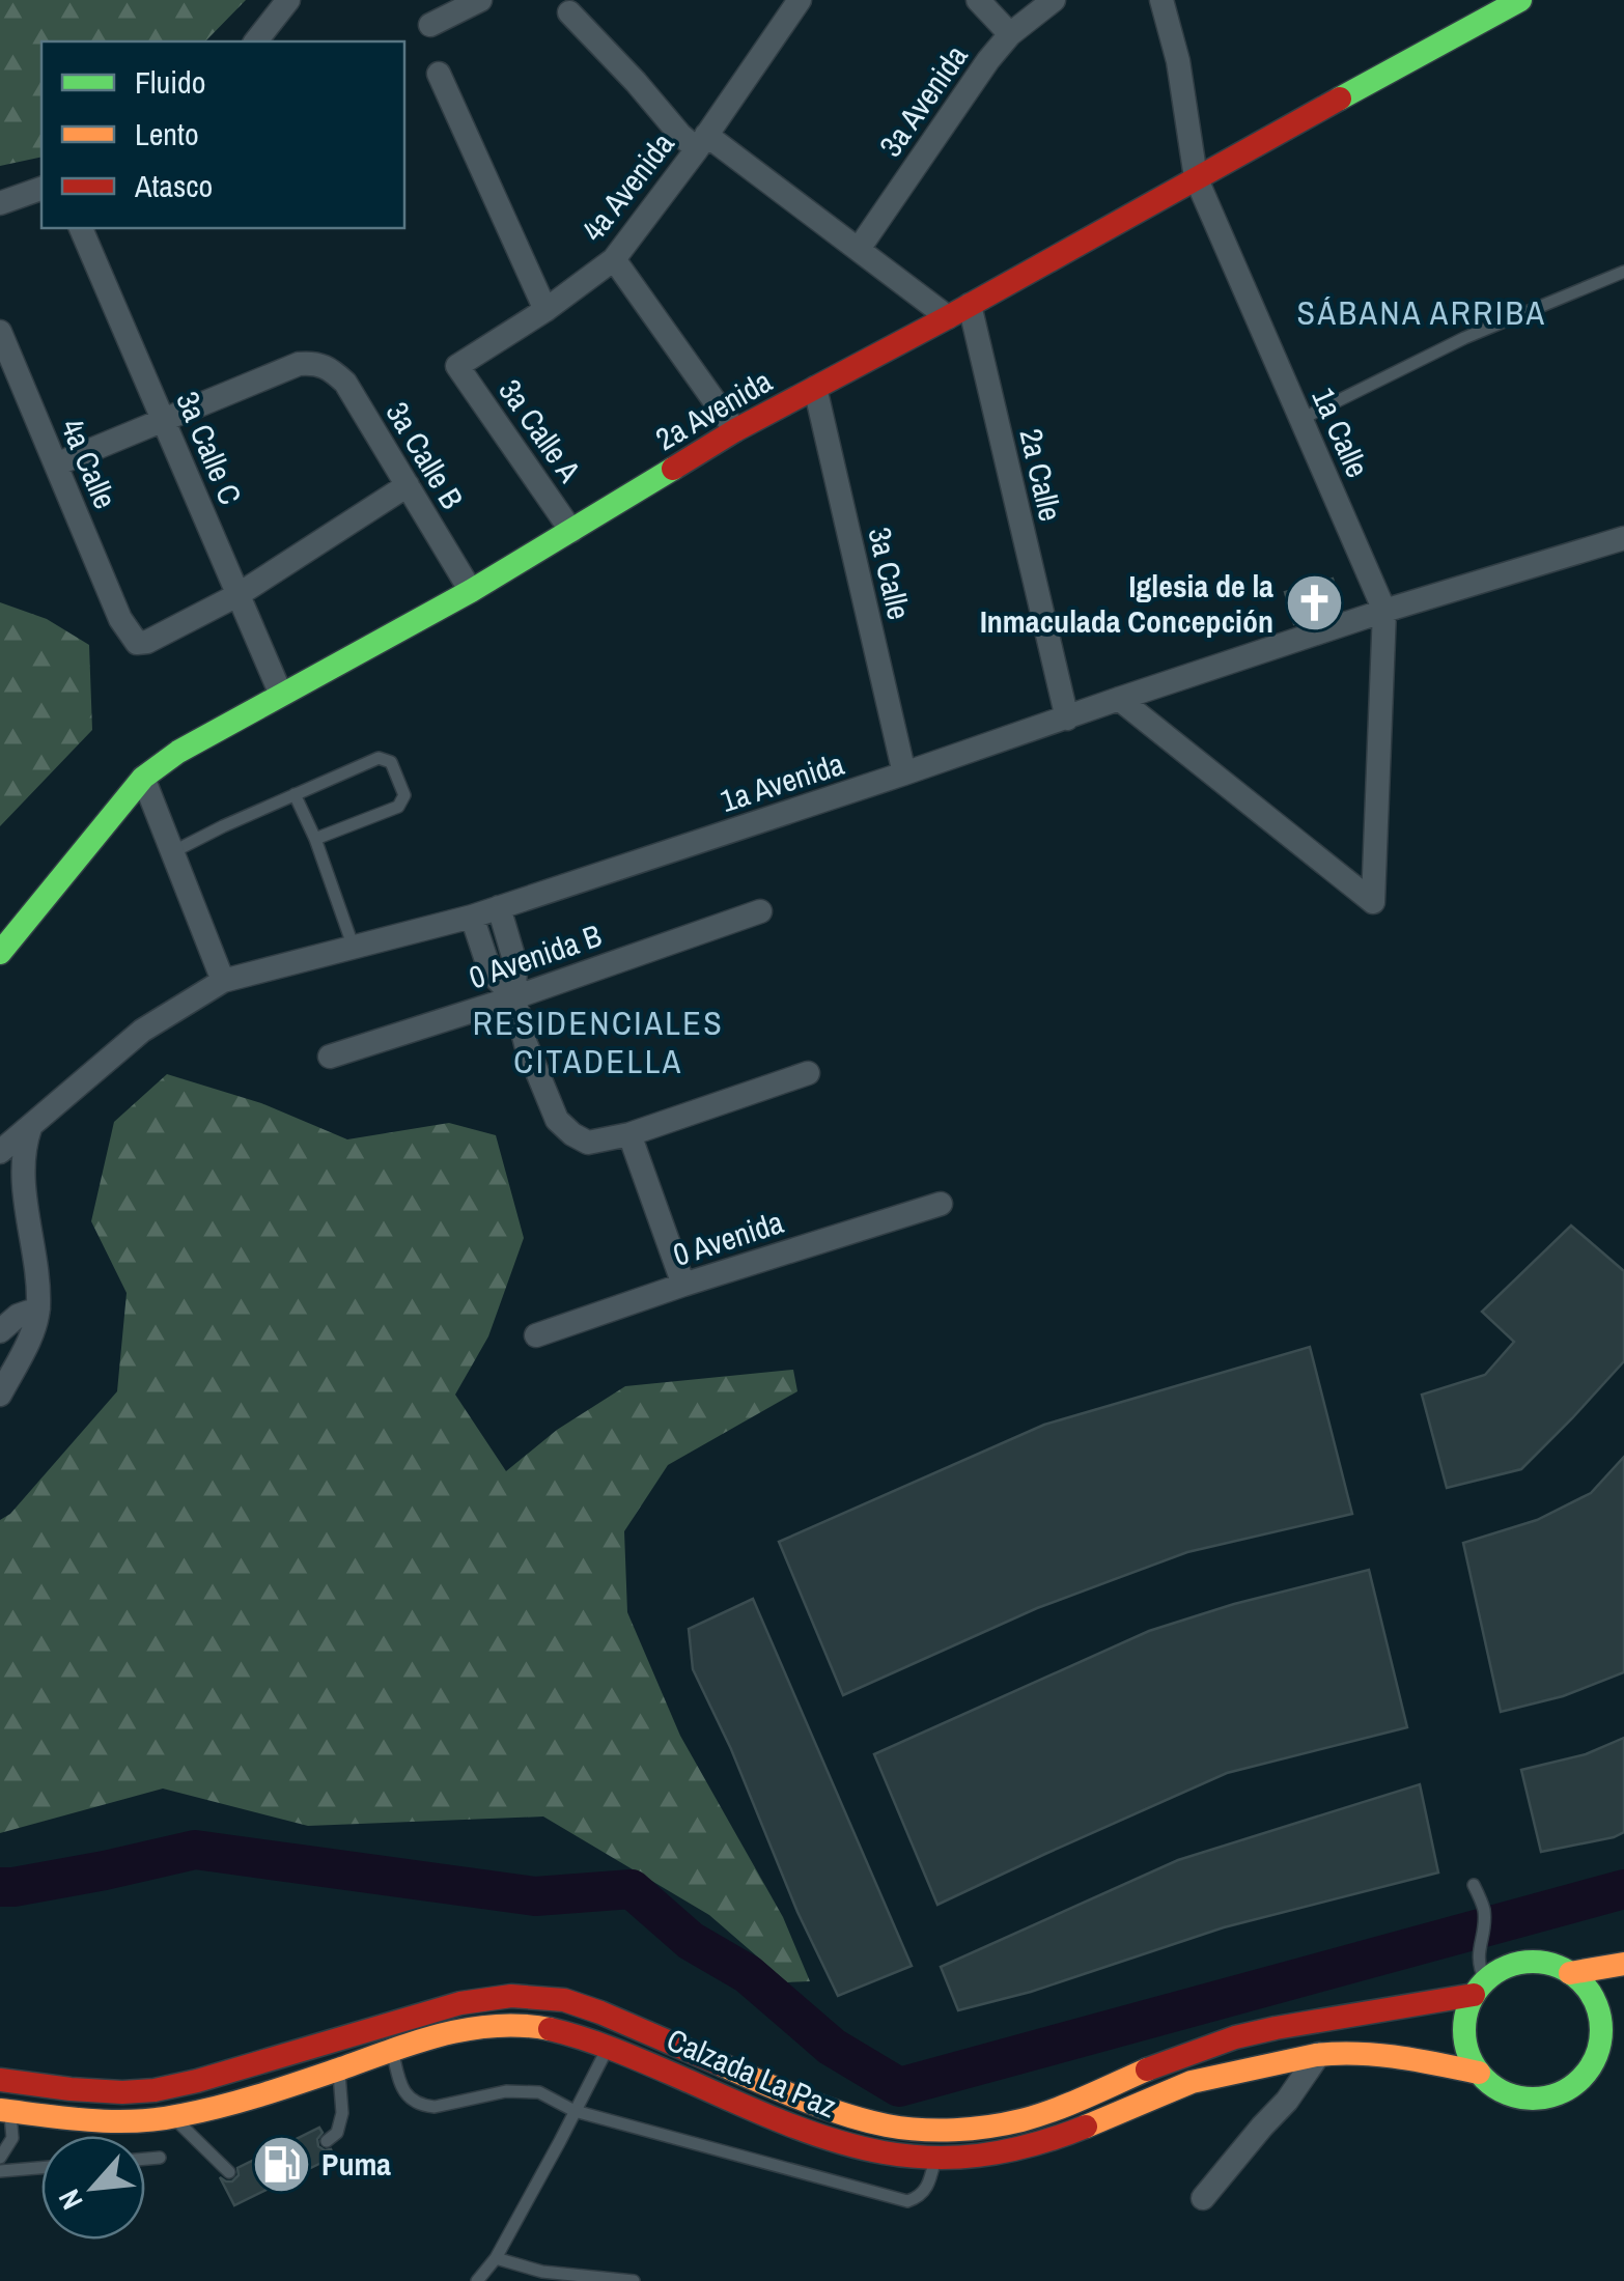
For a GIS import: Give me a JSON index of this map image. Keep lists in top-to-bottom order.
{
  "streets": {
    "main road": ["2a Avenida", "Calzada La Paz"],
    "street": [
      "3a Avenida",
      "4a Avenida",
      "3a Calle A",
      "1a Calle",
      "3a Calle C",
      "3a Calle B",
      "4a Calle",
      "2a Calle",
      "3a Calle",
      "1a Avenida",
      "0 Avenida B",
      "0 Avenida"
    ]
  },
  "crossings": [
    ["4a Avenida", "3a Calle A"],
    ["2a Avenida", "3a Calle A"],
    ["2a Avenida", "1a Calle"],
    ["2a Avenida", "3a Calle C"],
    ["2a Avenida", "3a Calle B"],
    ["2a Avenida", "2a Calle"],
    ["2a Avenida", "3a Calle"],
    ["1a Calle", "1a Avenida"],
    ["3a Calle C", "3a Calle B"],
    ["3a Calle C", "4a Calle"],
    ["2a Calle", "1a Avenida"],
    ["3a Calle", "1a Avenida"]
  ],
  "districts": ["SÁBANA ARRIBA", "RESIDENCIALES CITADELLA"],
  "places": {
    "church": ["Iglesia de la Inmaculada Concepción"],
    "fuel station": ["Puma"]
  },
  "legend": ["Fluido", "Lento", "Atasco"],
  "north": "bottom left"
}
